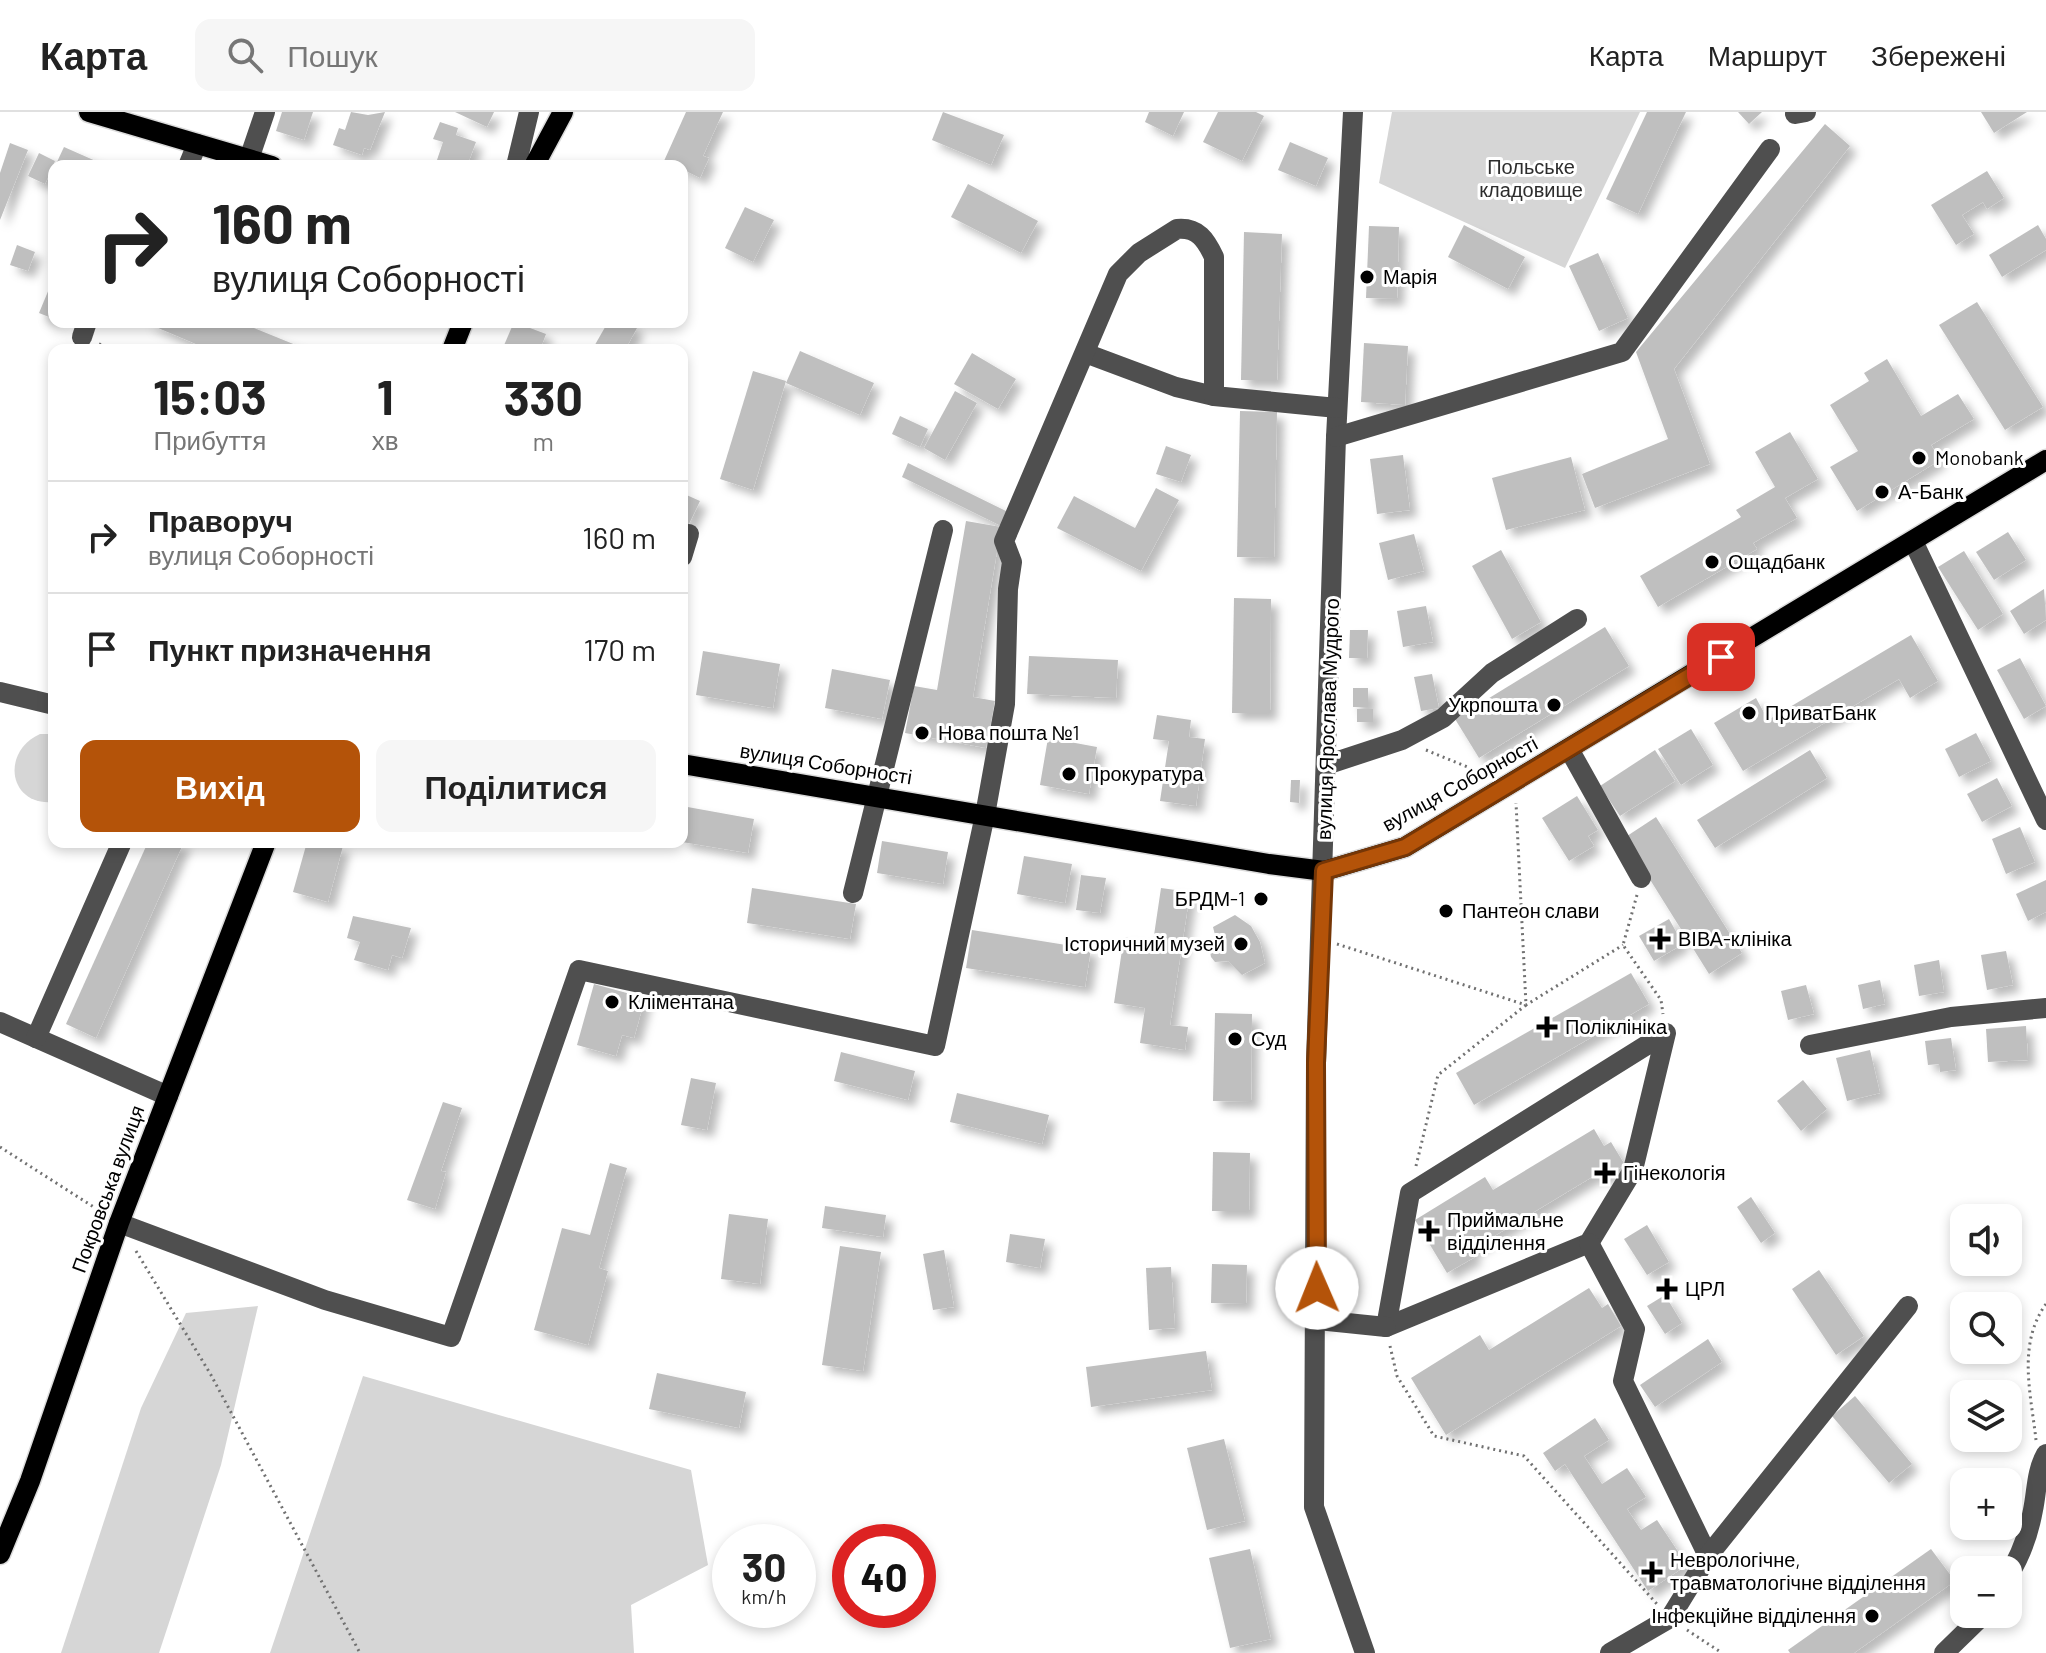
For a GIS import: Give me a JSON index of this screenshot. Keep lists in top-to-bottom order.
{
  "streets": {
    "main road": ["вулиця Соборності", "Покровська вулиця"],
    "street": ["вулиця Ярослава Мудрого"]
  },
  "crossings": [
    ["вулиця Ярослава Мудрого", "вулиця Соборності"]
  ],
  "parks": ["Польське кладовище"],
  "places": {
    "other": [
      "Марія",
      "Monobank",
      "А-Банк",
      "Ощадбанк",
      "Укрпошта",
      "ПриватБанк",
      "Нова пошта №1",
      "Прокуратура",
      "БРДМ-1",
      "Пантеон слави",
      "Історичний музей",
      "Кліментана",
      "Суд",
      "Інфекційне відділення"
    ],
    "health": [
      "ВІВА-клініка",
      "Поліклініка",
      "Гінекологія",
      "Приймальне відділення",
      "ЦРЛ",
      "Неврологічне, травматологічне відділення"
    ]
  },
  "page": {
    "header": "Карта",
    "search": "Пошук",
    "nav": ["Карта", "Маршрут", "Збережені"],
    "turn": ["160 m", "вулиця Соборності"],
    "eta": [
      "15:03",
      "Прибуття",
      "1",
      "хв",
      "330",
      "m"
    ],
    "list": [
      {
        "name": "Праворуч",
        "note": "вулиця Соборності",
        "value": "160 m"
      },
      {
        "name": "Пункт призначення",
        "value": "170 m"
      }
    ],
    "buttons": ["Вихід", "Поділитися"],
    "map_buttons": ["+", "−"],
    "speed": "30 km/h",
    "limit": "40"
  }
}
